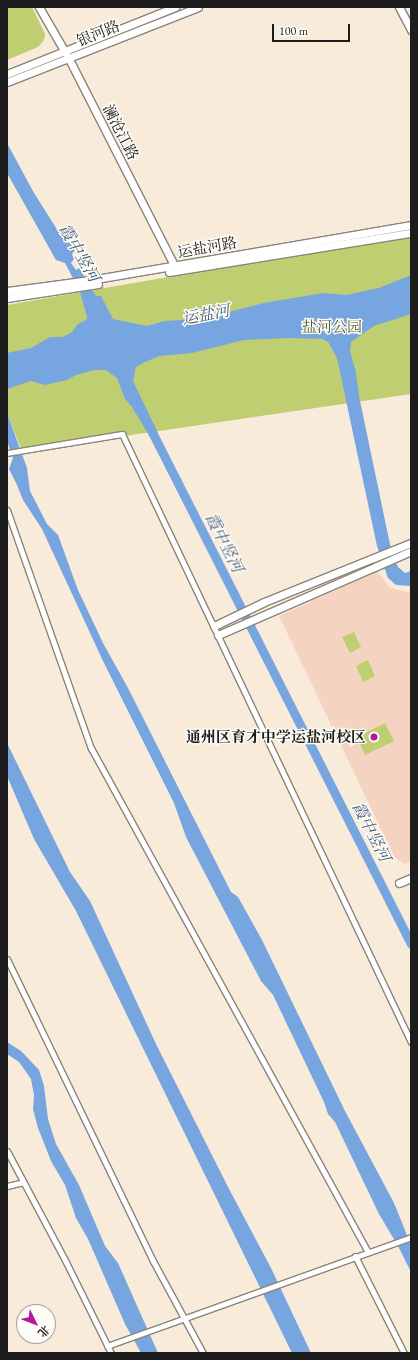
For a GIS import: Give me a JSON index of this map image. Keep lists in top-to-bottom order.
{
  "streets": {
    "main road": ["银河路", "澜沧江路", "运盐河路"]
  },
  "crossings": [
    ["银河路", "澜沧江路"],
    ["澜沧江路", "运盐河路"]
  ],
  "water": ["霞中竖河", "运盐河"],
  "parks": ["盐河公园"],
  "places": ["通州区育才中学运盐河校区"],
  "scale_bar": "100 m",
  "north": "bottom right"
}
